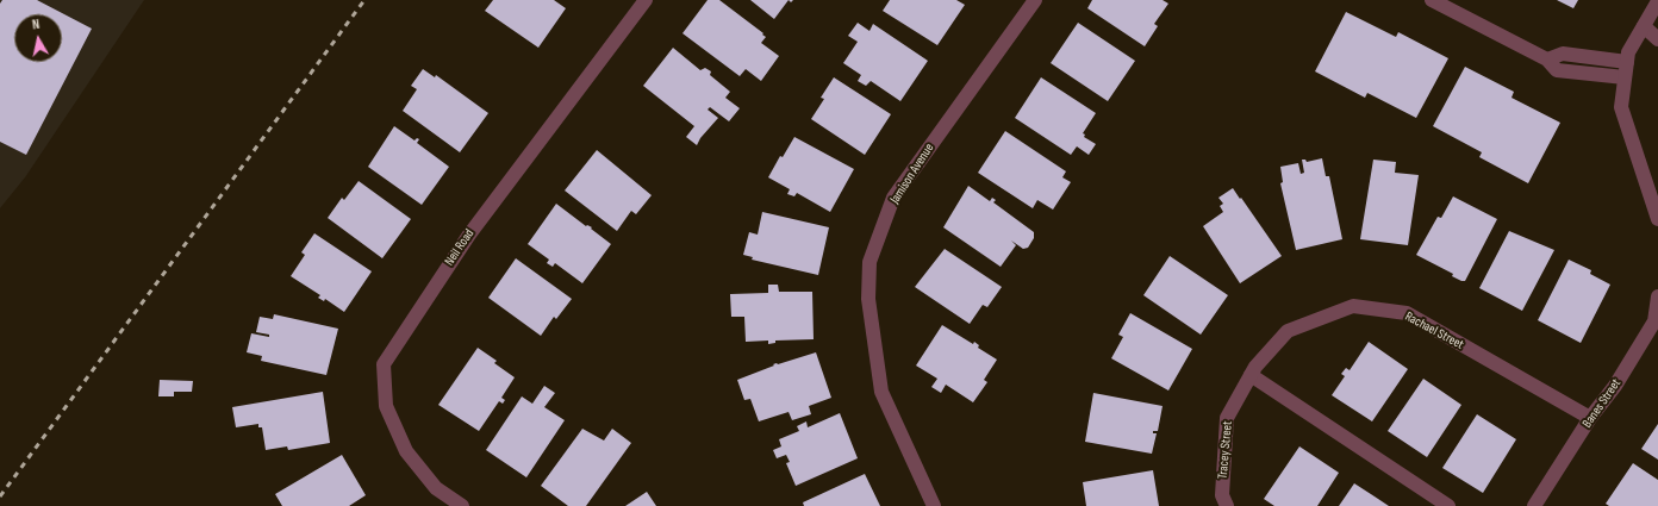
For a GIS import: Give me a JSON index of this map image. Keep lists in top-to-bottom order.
{
  "streets": {
    "street": [
      "Jamison Avenue",
      "Neil Road",
      "Rachael Street",
      "Banes Street",
      "Tracey Street"
    ]
  },
  "crossings": [
    ["Rachael Street", "Banes Street"],
    ["Rachael Street", "Tracey Street"]
  ],
  "north": "top"
}
